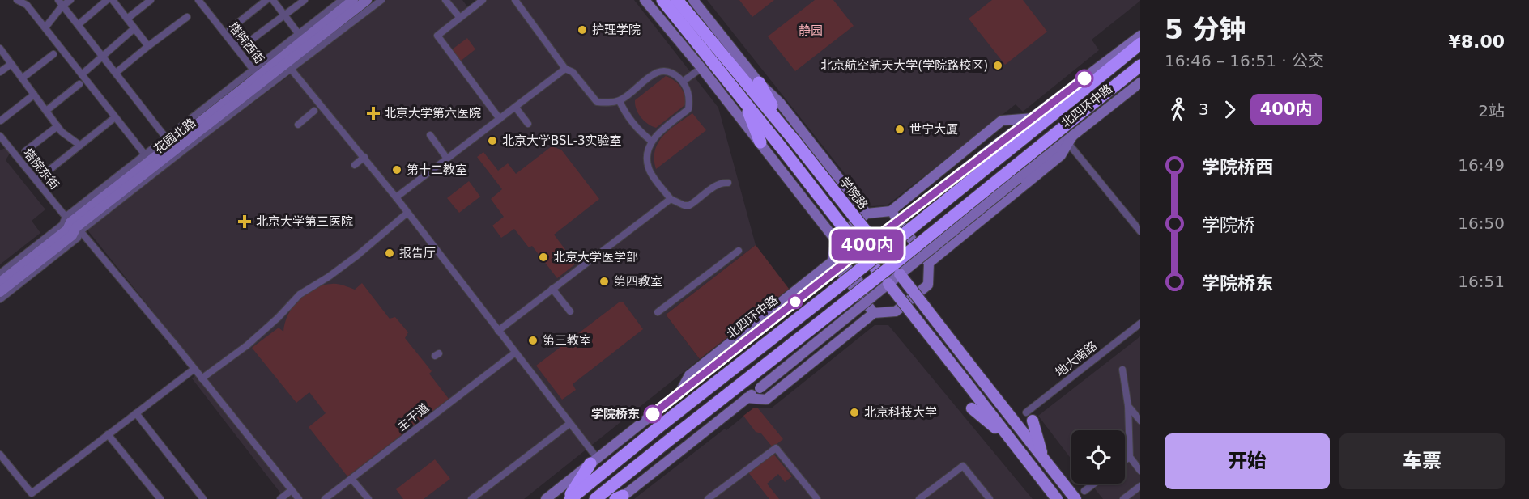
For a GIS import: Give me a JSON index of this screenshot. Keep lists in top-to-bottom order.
{
  "streets": {
    "highway": ["北四环中路", "学院路"],
    "street": [
      "塔院西街",
      "花园北路",
      "塔院东街",
      "地大南路",
      "主干道"
    ]
  },
  "crossings": [
    ["塔院西街", "花园北路"],
    ["北四环中路", "学院路"],
    ["花园北路", "塔院东街"]
  ],
  "parks": ["静园"],
  "places": {
    "other": [
      "护理学院",
      "北京航空航天大学(学院路校区)",
      "世宁大厦",
      "北京大学BSL-3实验室",
      "第十二教室",
      "报告厅",
      "北京大学医学部",
      "第四教室",
      "第三教室",
      "北京科技大学",
      "学院桥东"
    ],
    "health": ["北京大学第六医院", "北京大学第三医院"]
  },
  "lines": ["bus line 400内"],
  "page": {
    "on_map": "400内",
    "heading": ["5 分钟", "16:46 – 16:51 · 公交", "¥8.00"],
    "legs": ["3", "400内", "2站"],
    "list": [
      {
        "name": "学院桥西",
        "value": "16:49"
      },
      {
        "name": "学院桥",
        "value": "16:50"
      },
      {
        "name": "学院桥东",
        "value": "16:51"
      }
    ],
    "buttons": ["开始", "车票"]
  }
}
